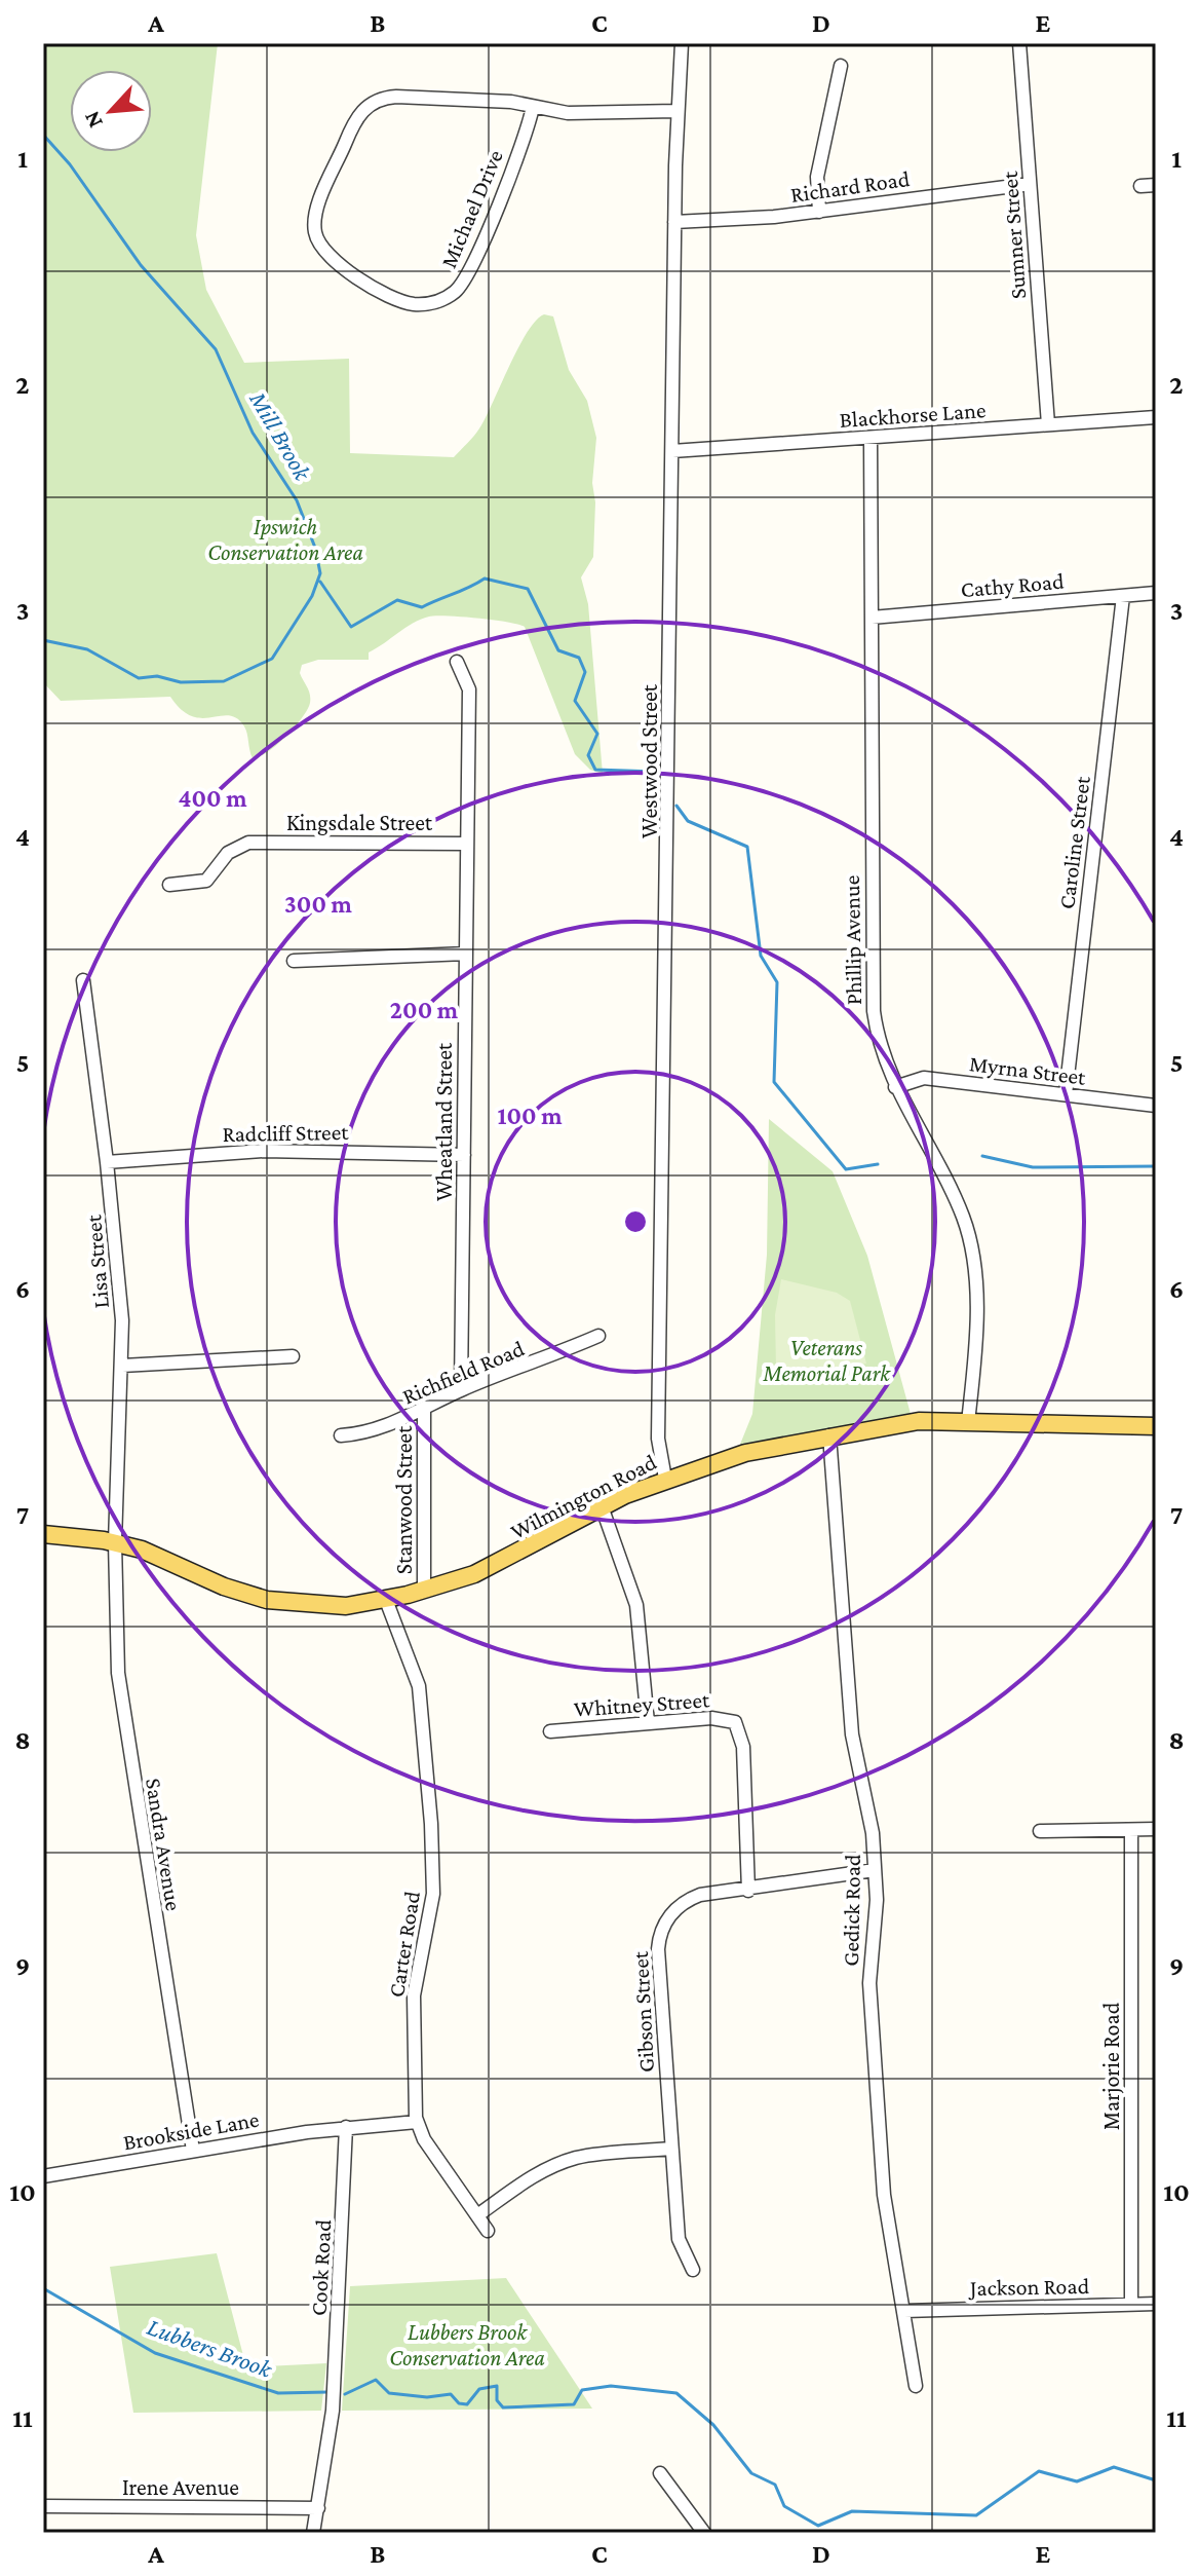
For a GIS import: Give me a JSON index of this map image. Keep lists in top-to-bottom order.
{
  "streets": {
    "main road": ["Wilmington Road"],
    "street": [
      "Richard Road",
      "Michael Drive",
      "Sumner Street",
      "Blackhorse Lane",
      "Cathy Road",
      "Westwood Street",
      "Kingsdale Street",
      "Caroline Street",
      "Phillip Avenue",
      "Myrna Street",
      "Wheatland Street",
      "Radcliff Street",
      "Lisa Street",
      "Richfield Road",
      "Stanwood Street",
      "Whitney Street",
      "Sandra Avenue",
      "Gedick Road",
      "Carter Road",
      "Gibson Street",
      "Marjorie Road",
      "Brookside Lane",
      "Cook Road",
      "Jackson Road",
      "Irene Avenue"
    ]
  },
  "crossings": [
    ["Richard Road", "Sumner Street"],
    ["Richard Road", "Westwood Street"],
    ["Michael Drive", "Westwood Street"],
    ["Sumner Street", "Blackhorse Lane"],
    ["Blackhorse Lane", "Westwood Street"],
    ["Blackhorse Lane", "Phillip Avenue"],
    ["Cathy Road", "Caroline Street"],
    ["Cathy Road", "Phillip Avenue"],
    ["Westwood Street", "Wilmington Road"],
    ["Kingsdale Street", "Wheatland Street"],
    ["Caroline Street", "Myrna Street"],
    ["Phillip Avenue", "Myrna Street"],
    ["Phillip Avenue", "Wilmington Road"],
    ["Wheatland Street", "Radcliff Street"],
    ["Wheatland Street", "Richfield Road"],
    ["Radcliff Street", "Lisa Street"],
    ["Lisa Street", "Wilmington Road"],
    ["Lisa Street", "Sandra Avenue"],
    ["Richfield Road", "Stanwood Street"],
    ["Wilmington Road", "Stanwood Street"],
    ["Wilmington Road", "Sandra Avenue"],
    ["Wilmington Road", "Gedick Road"],
    ["Wilmington Road", "Carter Road"],
    ["Whitney Street", "Gibson Street"],
    ["Sandra Avenue", "Brookside Lane"],
    ["Gedick Road", "Gibson Street"],
    ["Gedick Road", "Jackson Road"],
    ["Carter Road", "Brookside Lane"],
    ["Marjorie Road", "Jackson Road"],
    ["Brookside Lane", "Cook Road"],
    ["Cook Road", "Irene Avenue"]
  ],
  "water": ["Mill Brook", "Lubbers Brook"],
  "parks": ["Ipswich Conservation Area", "Veterans Memorial Park", "Lubbers Brook Conservation Area"],
  "north": "bottom left",
  "grid": {
    "columns": [
      "A",
      "B",
      "C",
      "D",
      "E"
    ],
    "rows": [
      "1",
      "2",
      "3",
      "4",
      "5",
      "6",
      "7",
      "8",
      "9",
      "10",
      "11"
    ]
  },
  "rings": [
    "400 m",
    "300 m",
    "200 m",
    "100 m"
  ]
}
